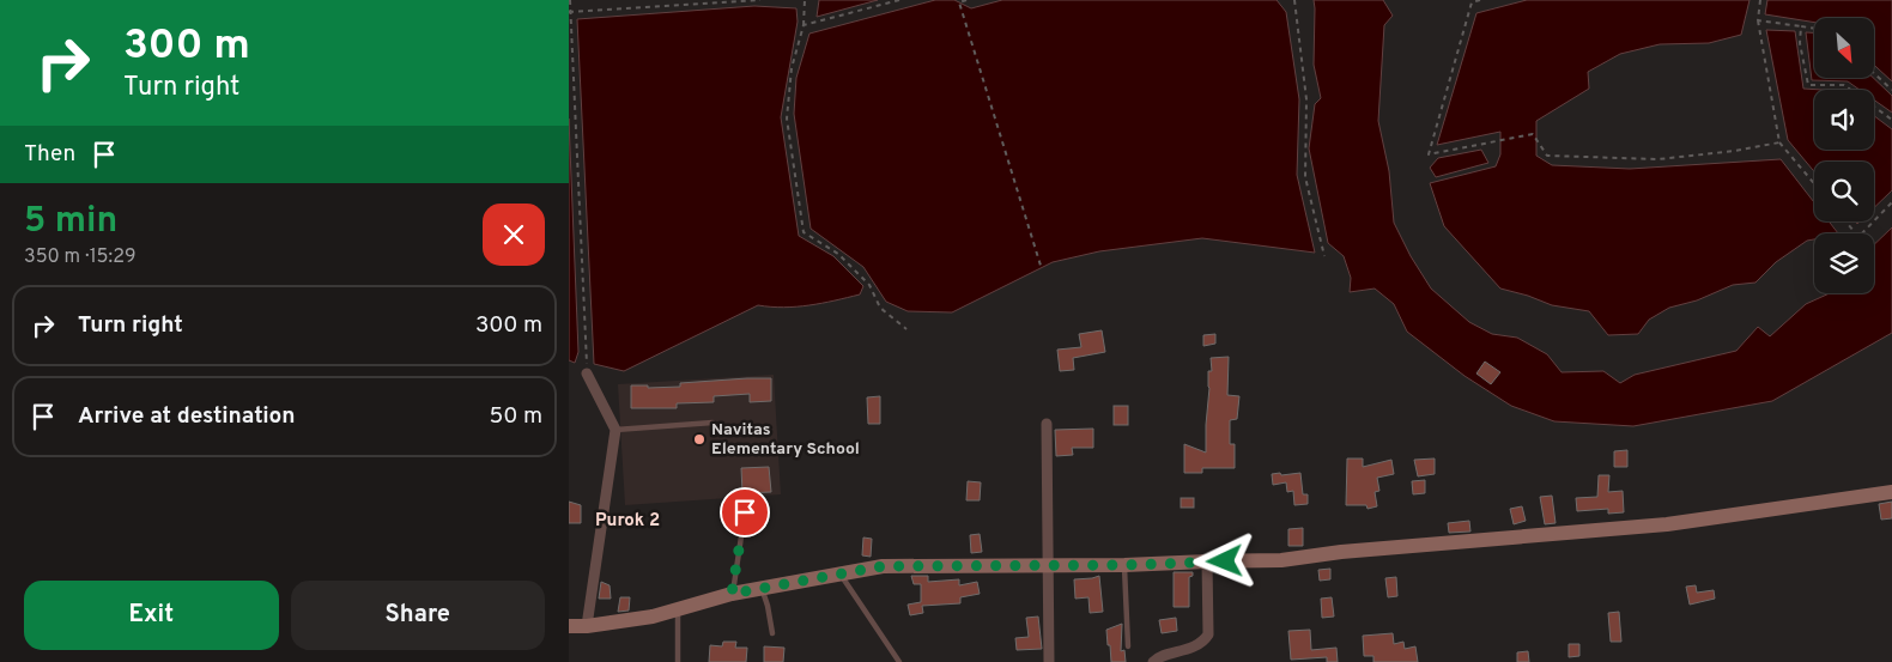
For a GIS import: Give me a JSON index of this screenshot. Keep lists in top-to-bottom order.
{
  "districts": ["Purok 2"],
  "places": ["Navitas Elementary School"],
  "north": "bottom right",
  "page": {
    "turn": ["300 m", "Turn right"],
    "then": "Then",
    "heading": ["5 min", "350 m · 15:29"],
    "list": [
      {
        "name": "Turn right",
        "value": "300 m"
      },
      {
        "name": "Arrive at destination",
        "value": "50 m"
      }
    ],
    "buttons": ["Exit", "Share"]
  }
}
